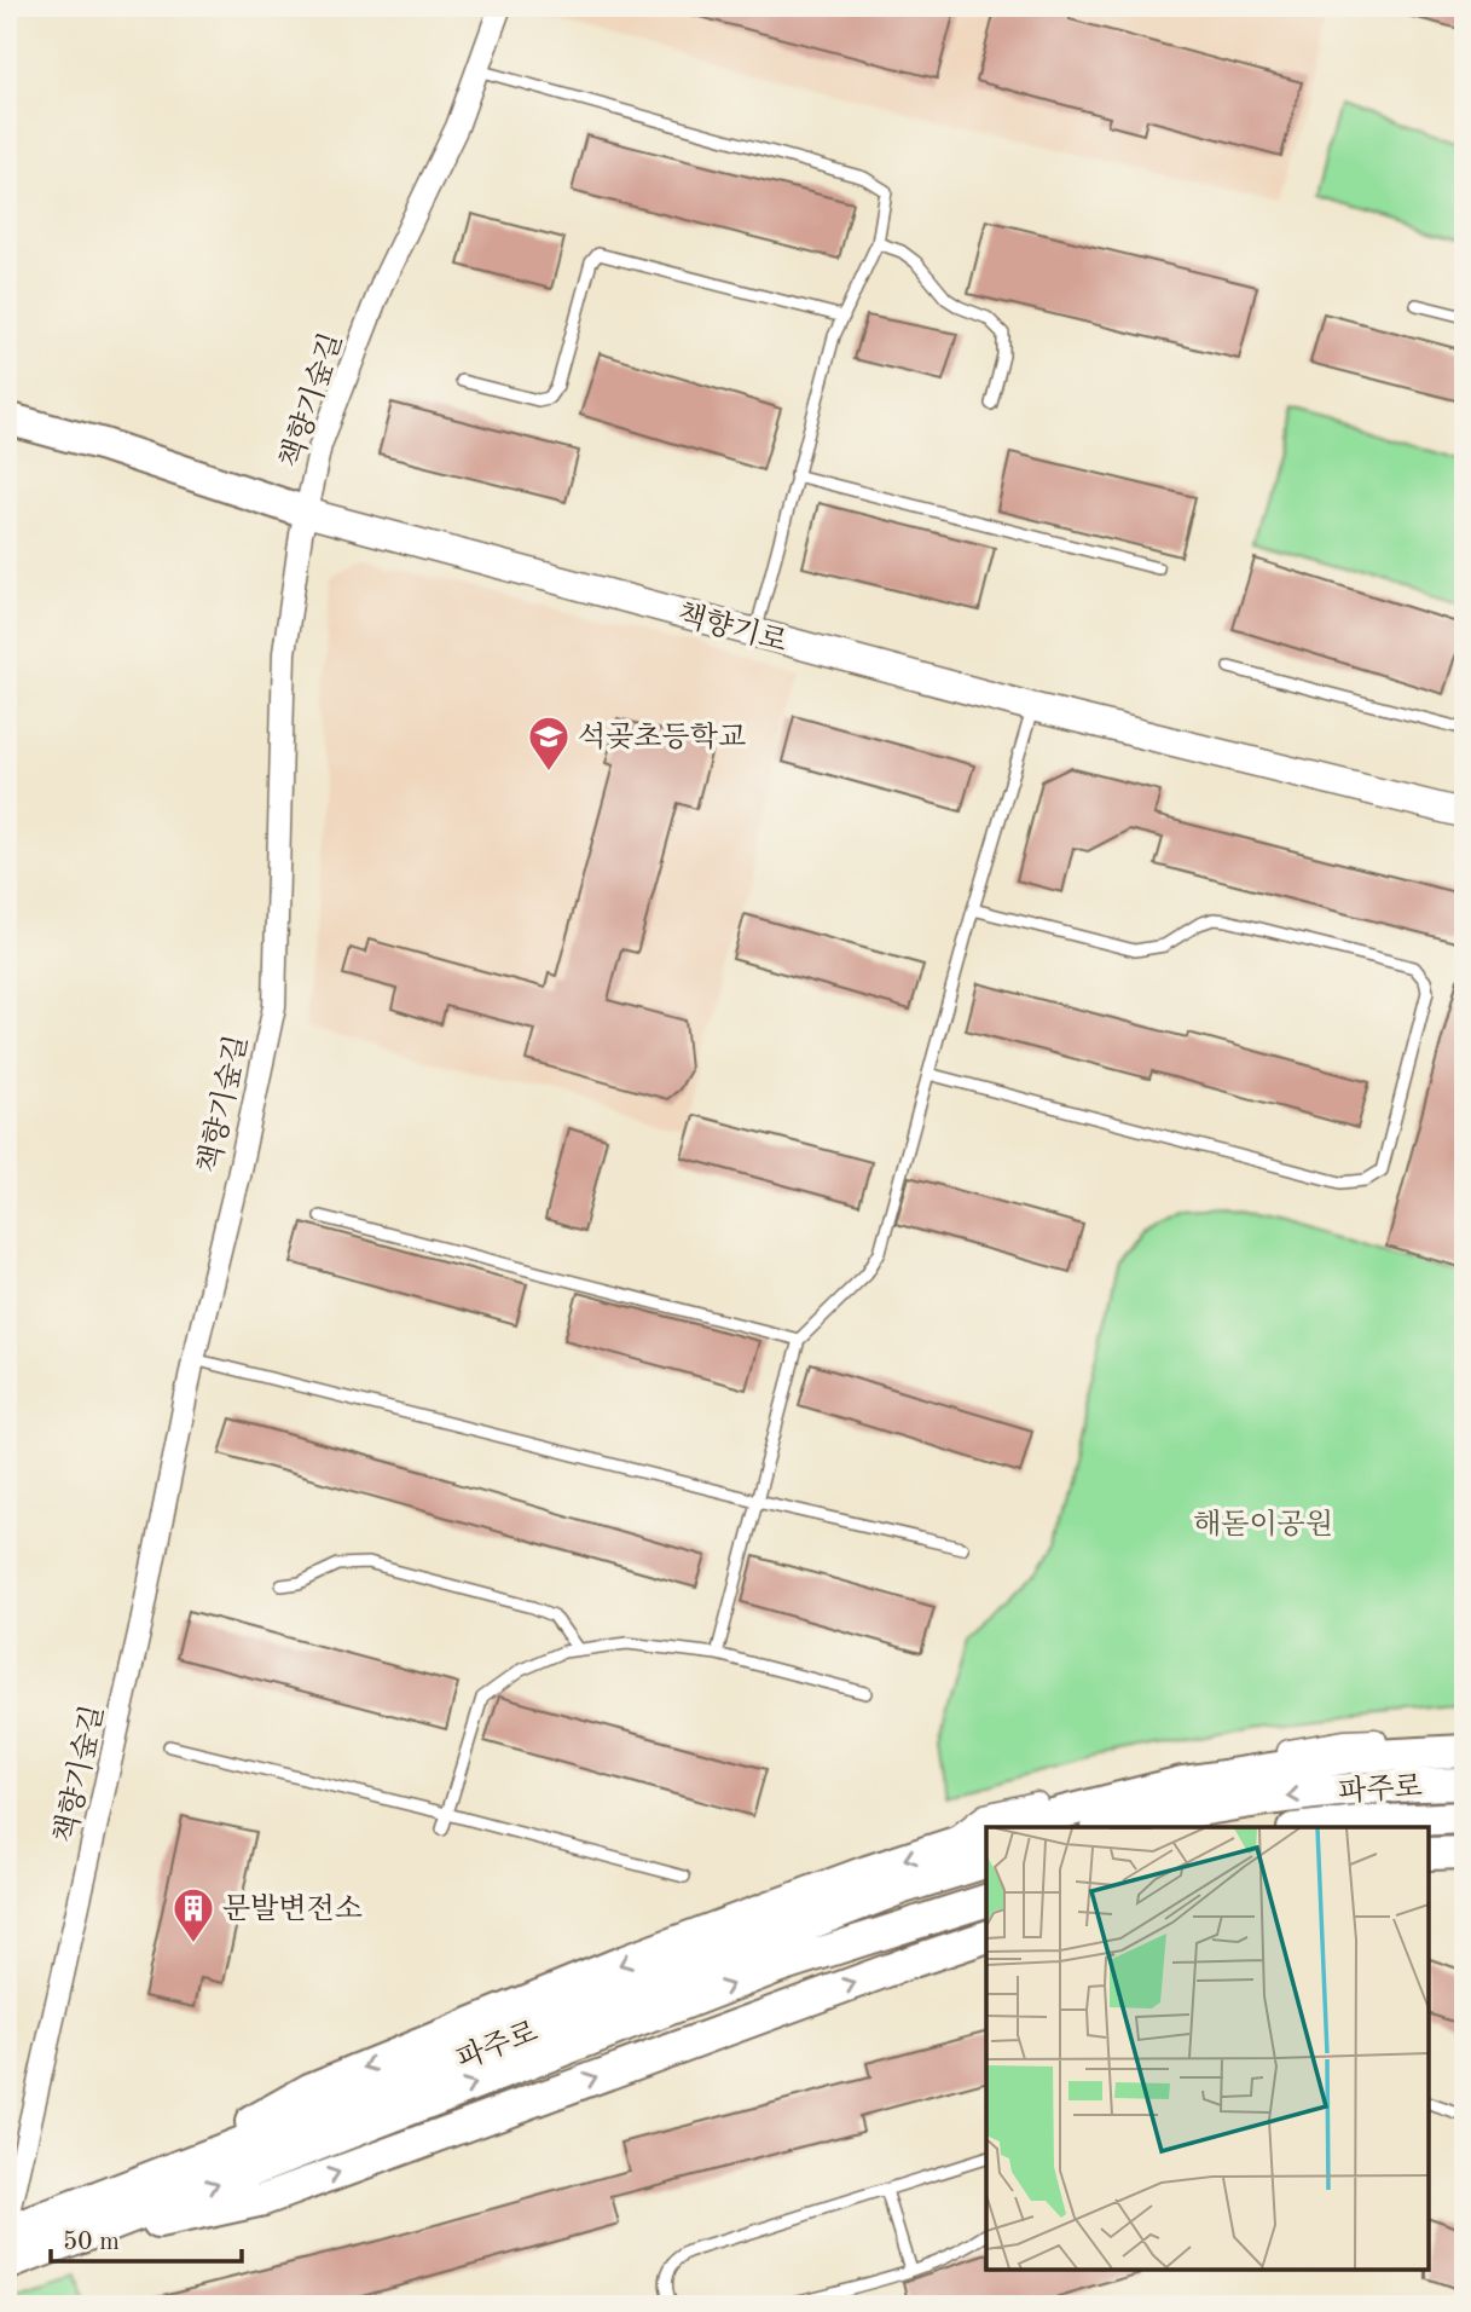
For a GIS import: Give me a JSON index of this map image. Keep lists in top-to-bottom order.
{
  "streets": {
    "main road": ["책향기로", "파주로"],
    "street": ["책향기숲길"]
  },
  "crossings": [
    ["책향기숲길", "책향기로"],
    ["책향기숲길", "파주로"]
  ],
  "parks": ["해돋이공원"],
  "places": {
    "school or university": ["석곶초등학교"],
    "building": ["문발변전소"]
  },
  "scale_bar": "50 m"
}
